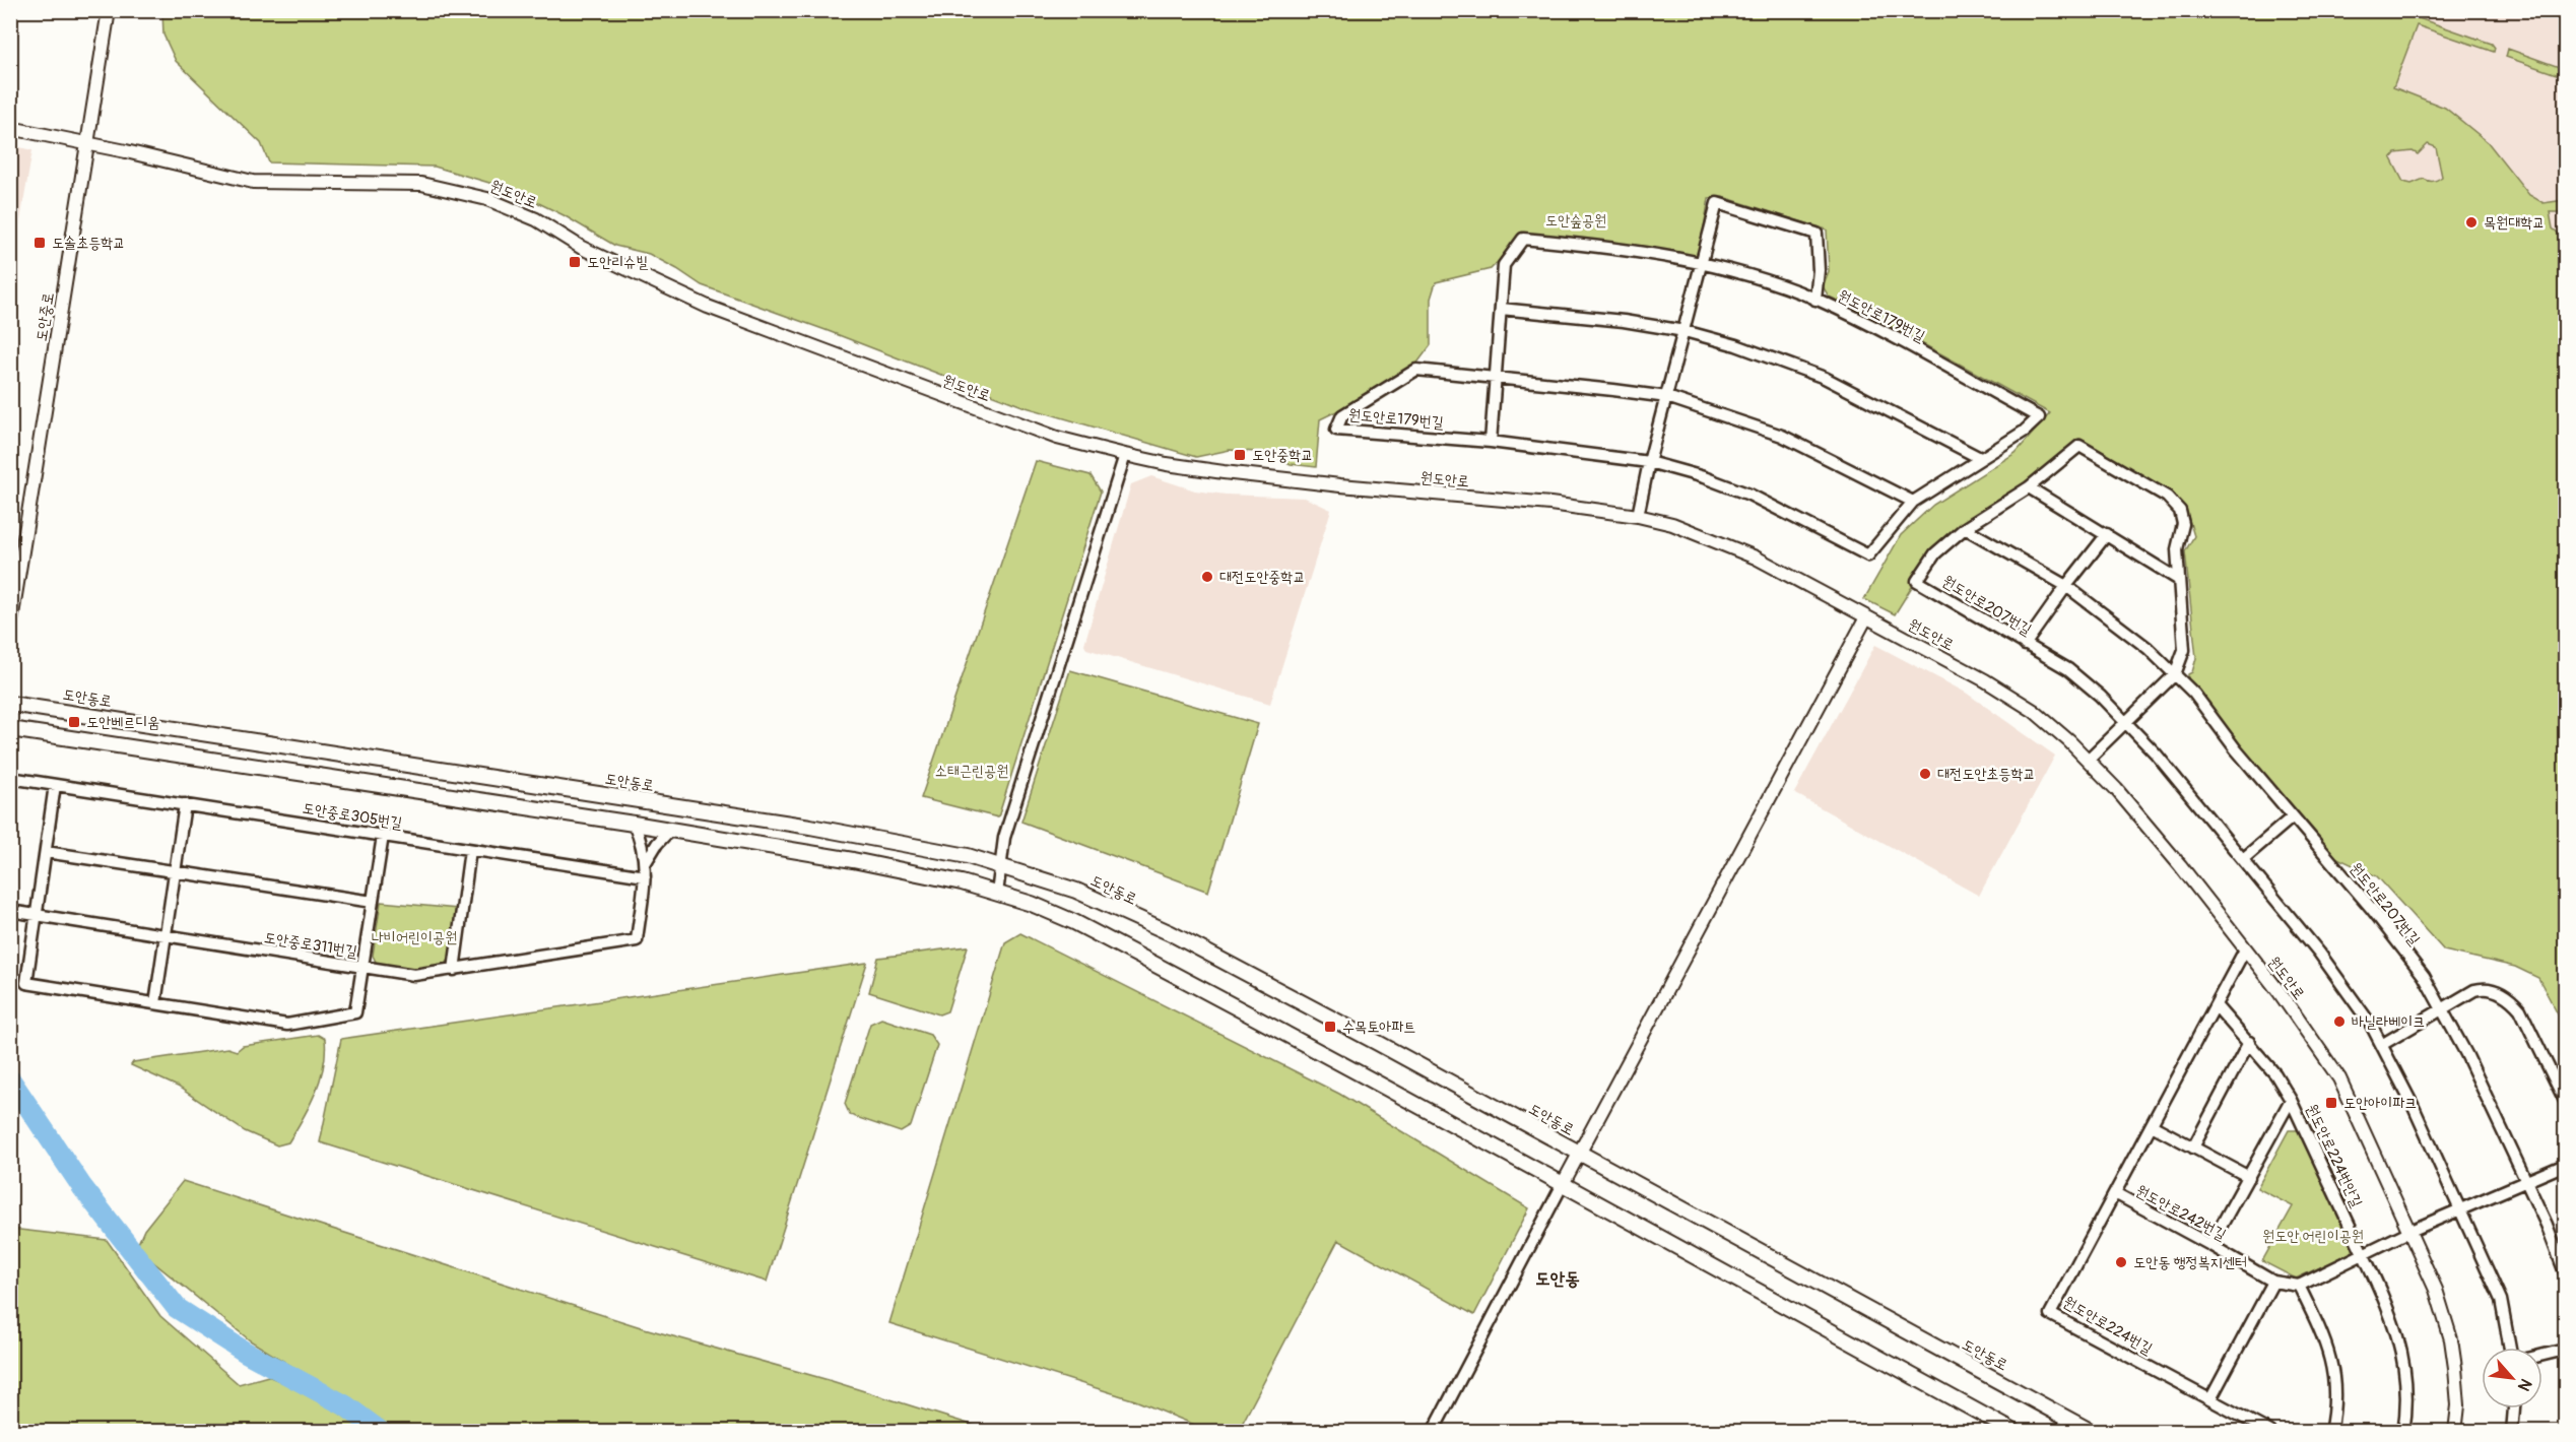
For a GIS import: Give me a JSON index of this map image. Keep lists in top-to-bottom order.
{
  "streets": {
    "main road": ["도안동로"],
    "street": [
      "원도안로",
      "원도안로179번길",
      "도안중로",
      "원도안로207번길",
      "도안중로305번길",
      "도안중로311번길",
      "원도안로224번안길",
      "원도안로242번길",
      "원도안로224번길"
    ]
  },
  "crossings": [
    ["원도안로", "도안중로"],
    ["원도안로", "원도안로207번길"],
    ["원도안로", "원도안로224번길"],
    ["도안중로305번길", "도안중로311번길"],
    ["원도안로224번안길", "원도안로224번길"],
    ["원도안로242번길", "원도안로224번길"]
  ],
  "districts": ["도안동"],
  "parks": [
    "도안숲공원",
    "소태근린공원",
    "나비어린이공원",
    "원도안 어린이공원"
  ],
  "places": {
    "other": [
      "목원대학교",
      "대전도안중학교",
      "대전도안초등학교",
      "바닐라베이크",
      "도안동 행정복지센터"
    ],
    "transit": [
      "도솔초등학교",
      "도안리슈빌",
      "도안중학교",
      "도안베르디움",
      "수목토아파트",
      "도안아이파크"
    ]
  },
  "north": "bottom right"
}
